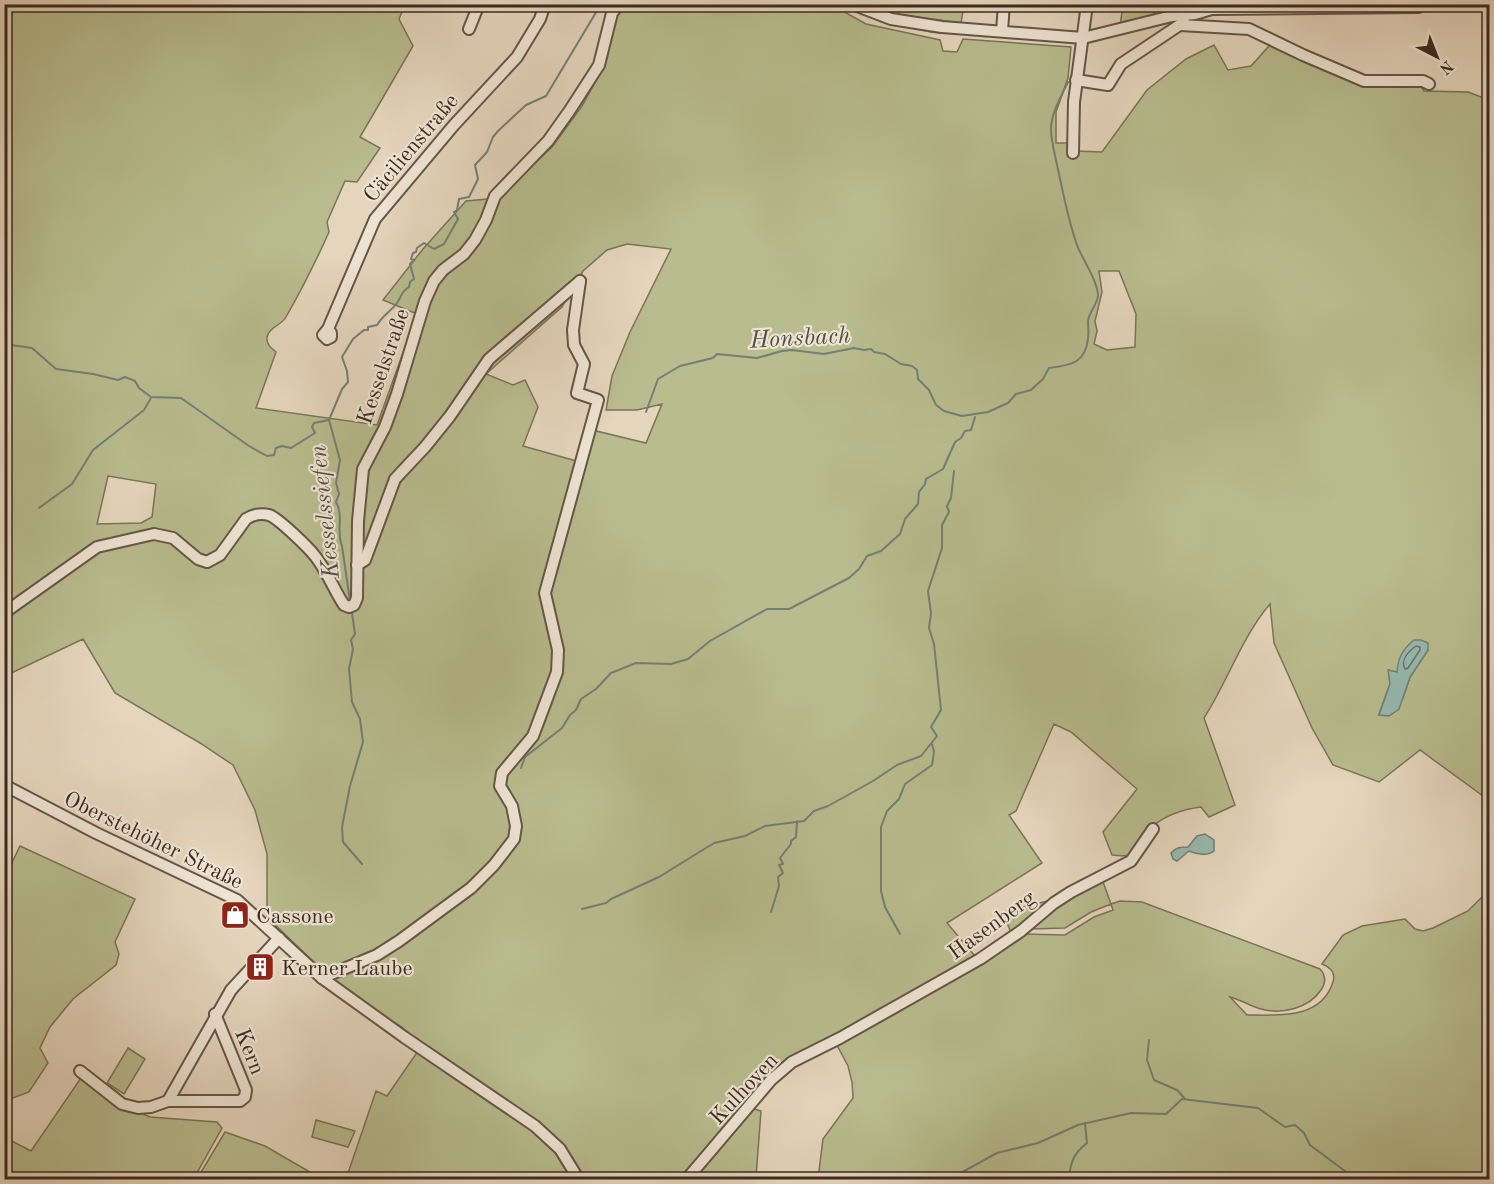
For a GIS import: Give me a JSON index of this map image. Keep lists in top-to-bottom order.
{
  "streets": {
    "street": [
      "Cäcilienstraße",
      "Kesselstraße",
      "Oberstehöher Straße",
      "Hasenberg",
      "Kern",
      "Kulhoven"
    ]
  },
  "crossings": [
    ["Oberstehöher Straße", "Kern"],
    ["Hasenberg", "Kulhoven"]
  ],
  "water": ["Honsbach", "Kesselssiefen"],
  "places": {
    "shop": ["Cassone"],
    "building": ["Kerner Laube"]
  },
  "north": "bottom right"
}
